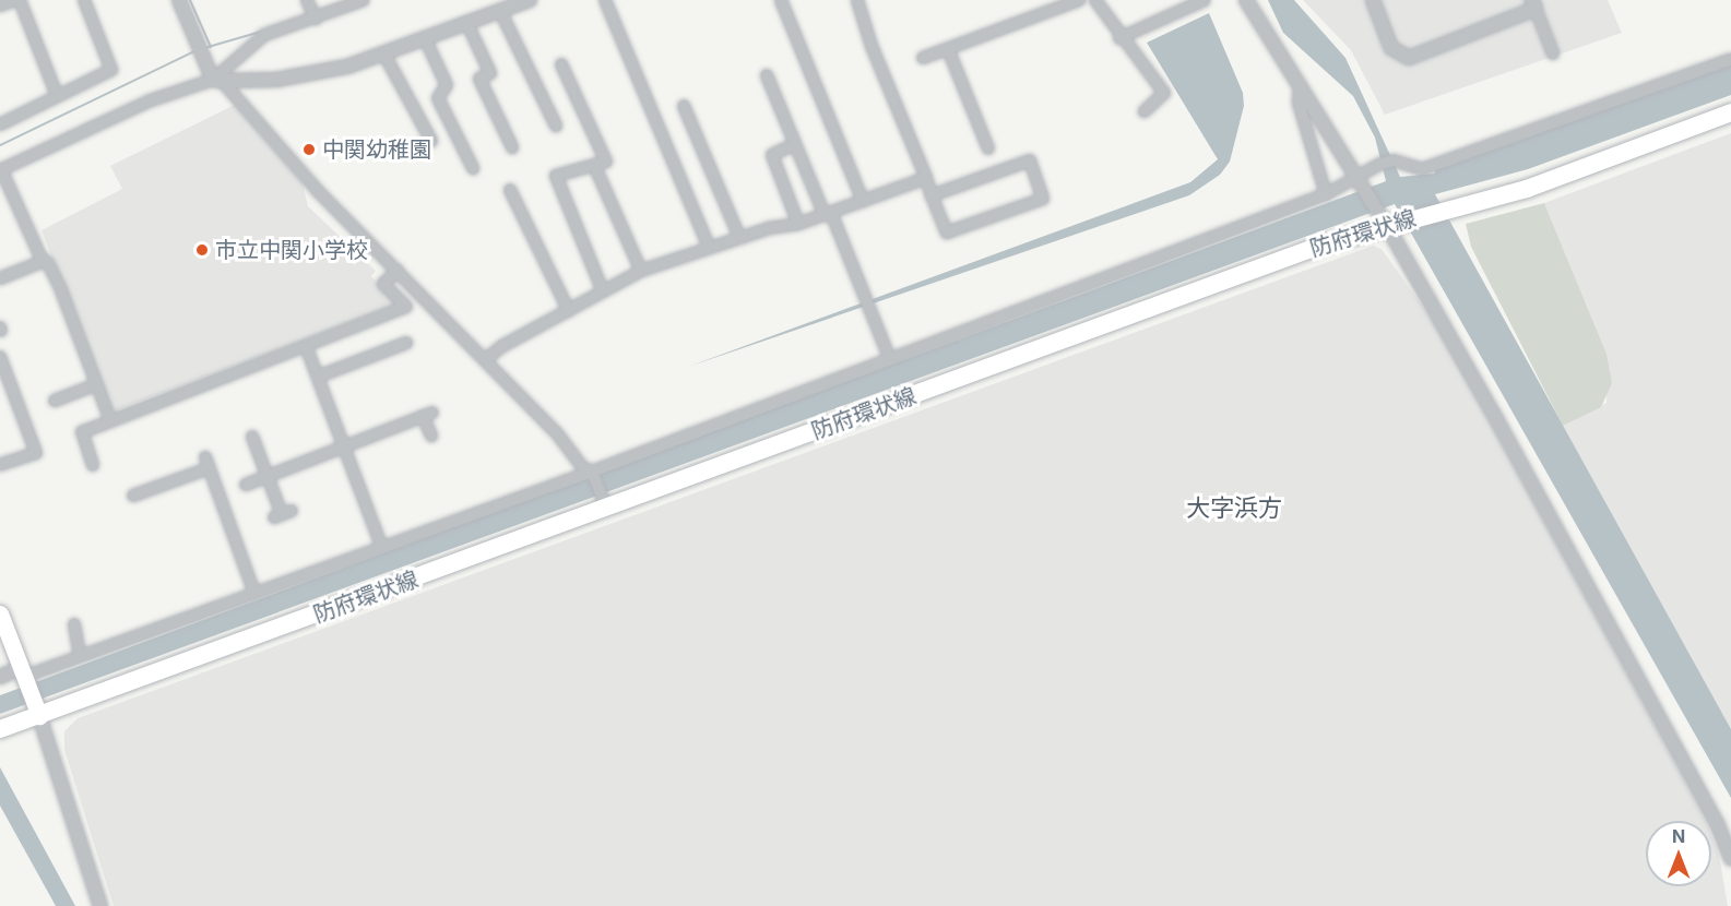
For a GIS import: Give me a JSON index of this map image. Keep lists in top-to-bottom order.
{
  "streets": {
    "main road": ["防府環状線"]
  },
  "districts": ["大字浜方"],
  "places": ["中関幼稚園", "市立中関小学校"],
  "north": "top"
}
